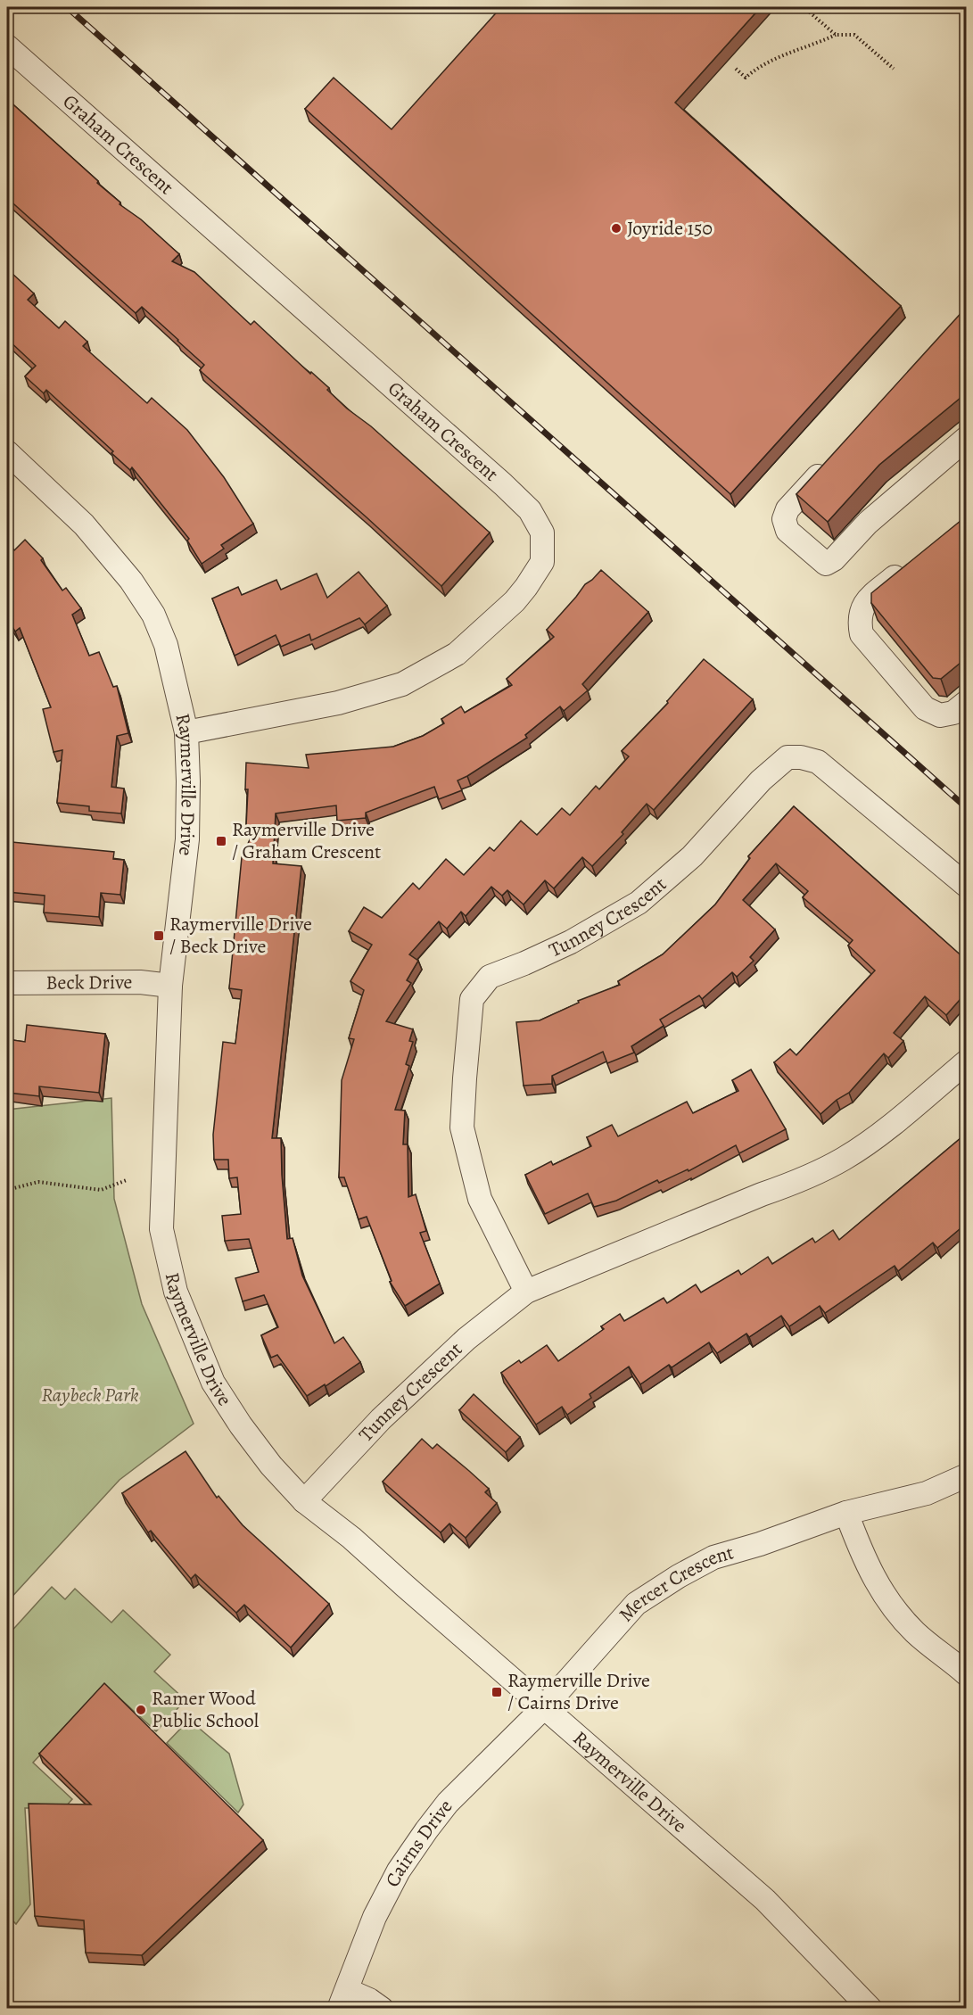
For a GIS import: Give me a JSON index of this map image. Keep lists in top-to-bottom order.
{
  "streets": {
    "street": [
      "Graham Crescent",
      "Raymerville Drive",
      "Tunney Crescent",
      "Beck Drive",
      "Mercer Crescent",
      "Cairns Drive"
    ]
  },
  "crossings": [
    ["Graham Crescent", "Raymerville Drive"],
    ["Raymerville Drive", "Tunney Crescent"],
    ["Raymerville Drive", "Beck Drive"],
    ["Raymerville Drive", "Mercer Crescent"],
    ["Raymerville Drive", "Cairns Drive"],
    ["Mercer Crescent", "Cairns Drive"]
  ],
  "parks": ["Raybeck Park"],
  "places": {
    "other": ["Joyride 150", "Ramer Wood Public School"],
    "transit": ["Raymerville Drive / Graham Crescent", "Raymerville Drive / Beck Drive", "Raymerville Drive / Cairns Drive"]
  }
}
